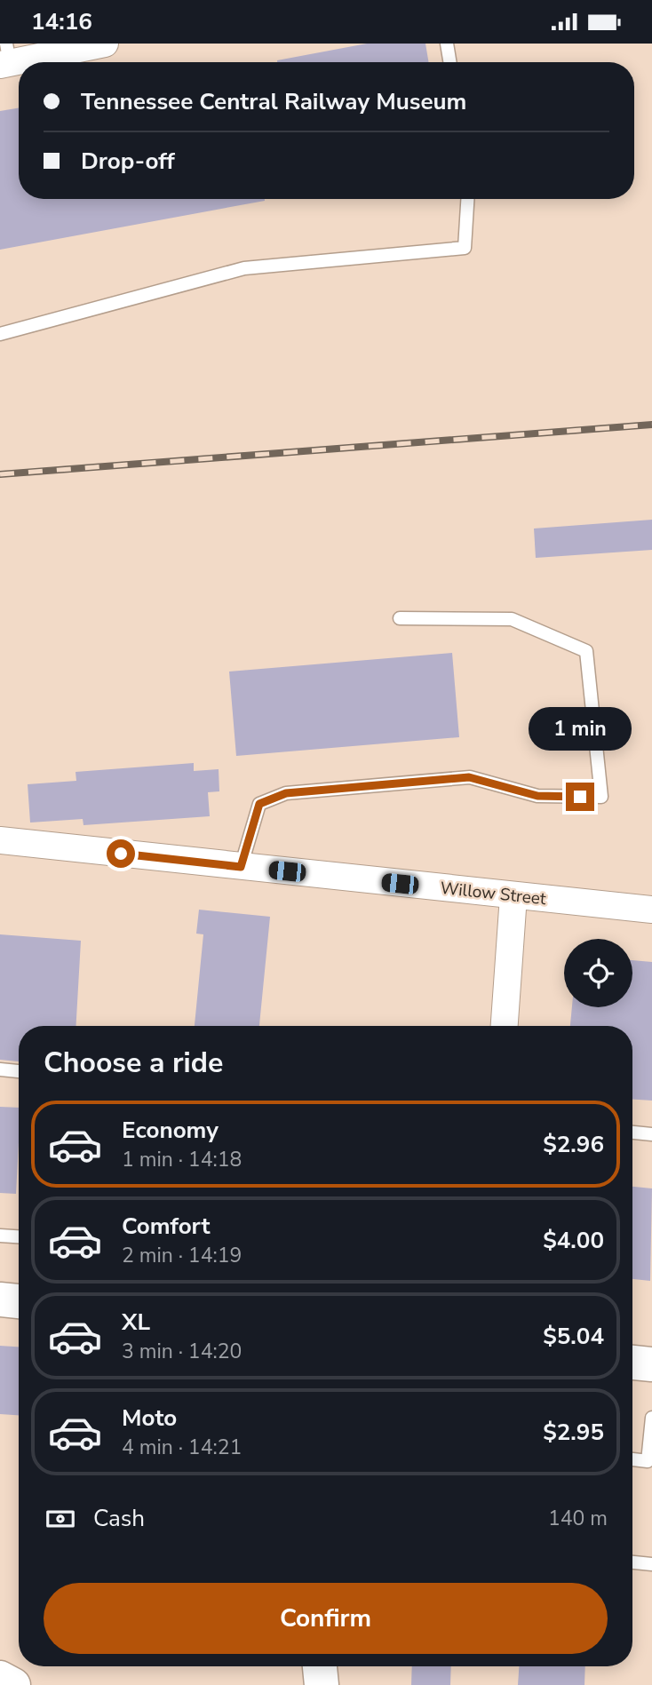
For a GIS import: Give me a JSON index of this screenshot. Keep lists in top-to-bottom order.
{
  "streets": {
    "street": ["Willow Street"]
  },
  "page": {
    "status": "14:16",
    "banner": ["Tennessee Central Railway Museum", "Drop-off"],
    "bubble": "1 min",
    "heading": "Choose a ride",
    "list": [
      {
        "name": "Economy",
        "note": "1 min · 14:18",
        "value": "$2.96"
      },
      {
        "name": "Comfort",
        "note": "2 min · 14:19",
        "value": "$4.00"
      },
      {
        "name": "XL",
        "note": "3 min · 14:20",
        "value": "$5.04"
      },
      {
        "name": "Moto",
        "note": "4 min · 14:21",
        "value": "$2.95"
      }
    ],
    "pay": ["Cash", "140 m"],
    "buttons": "Confirm"
  }
}
